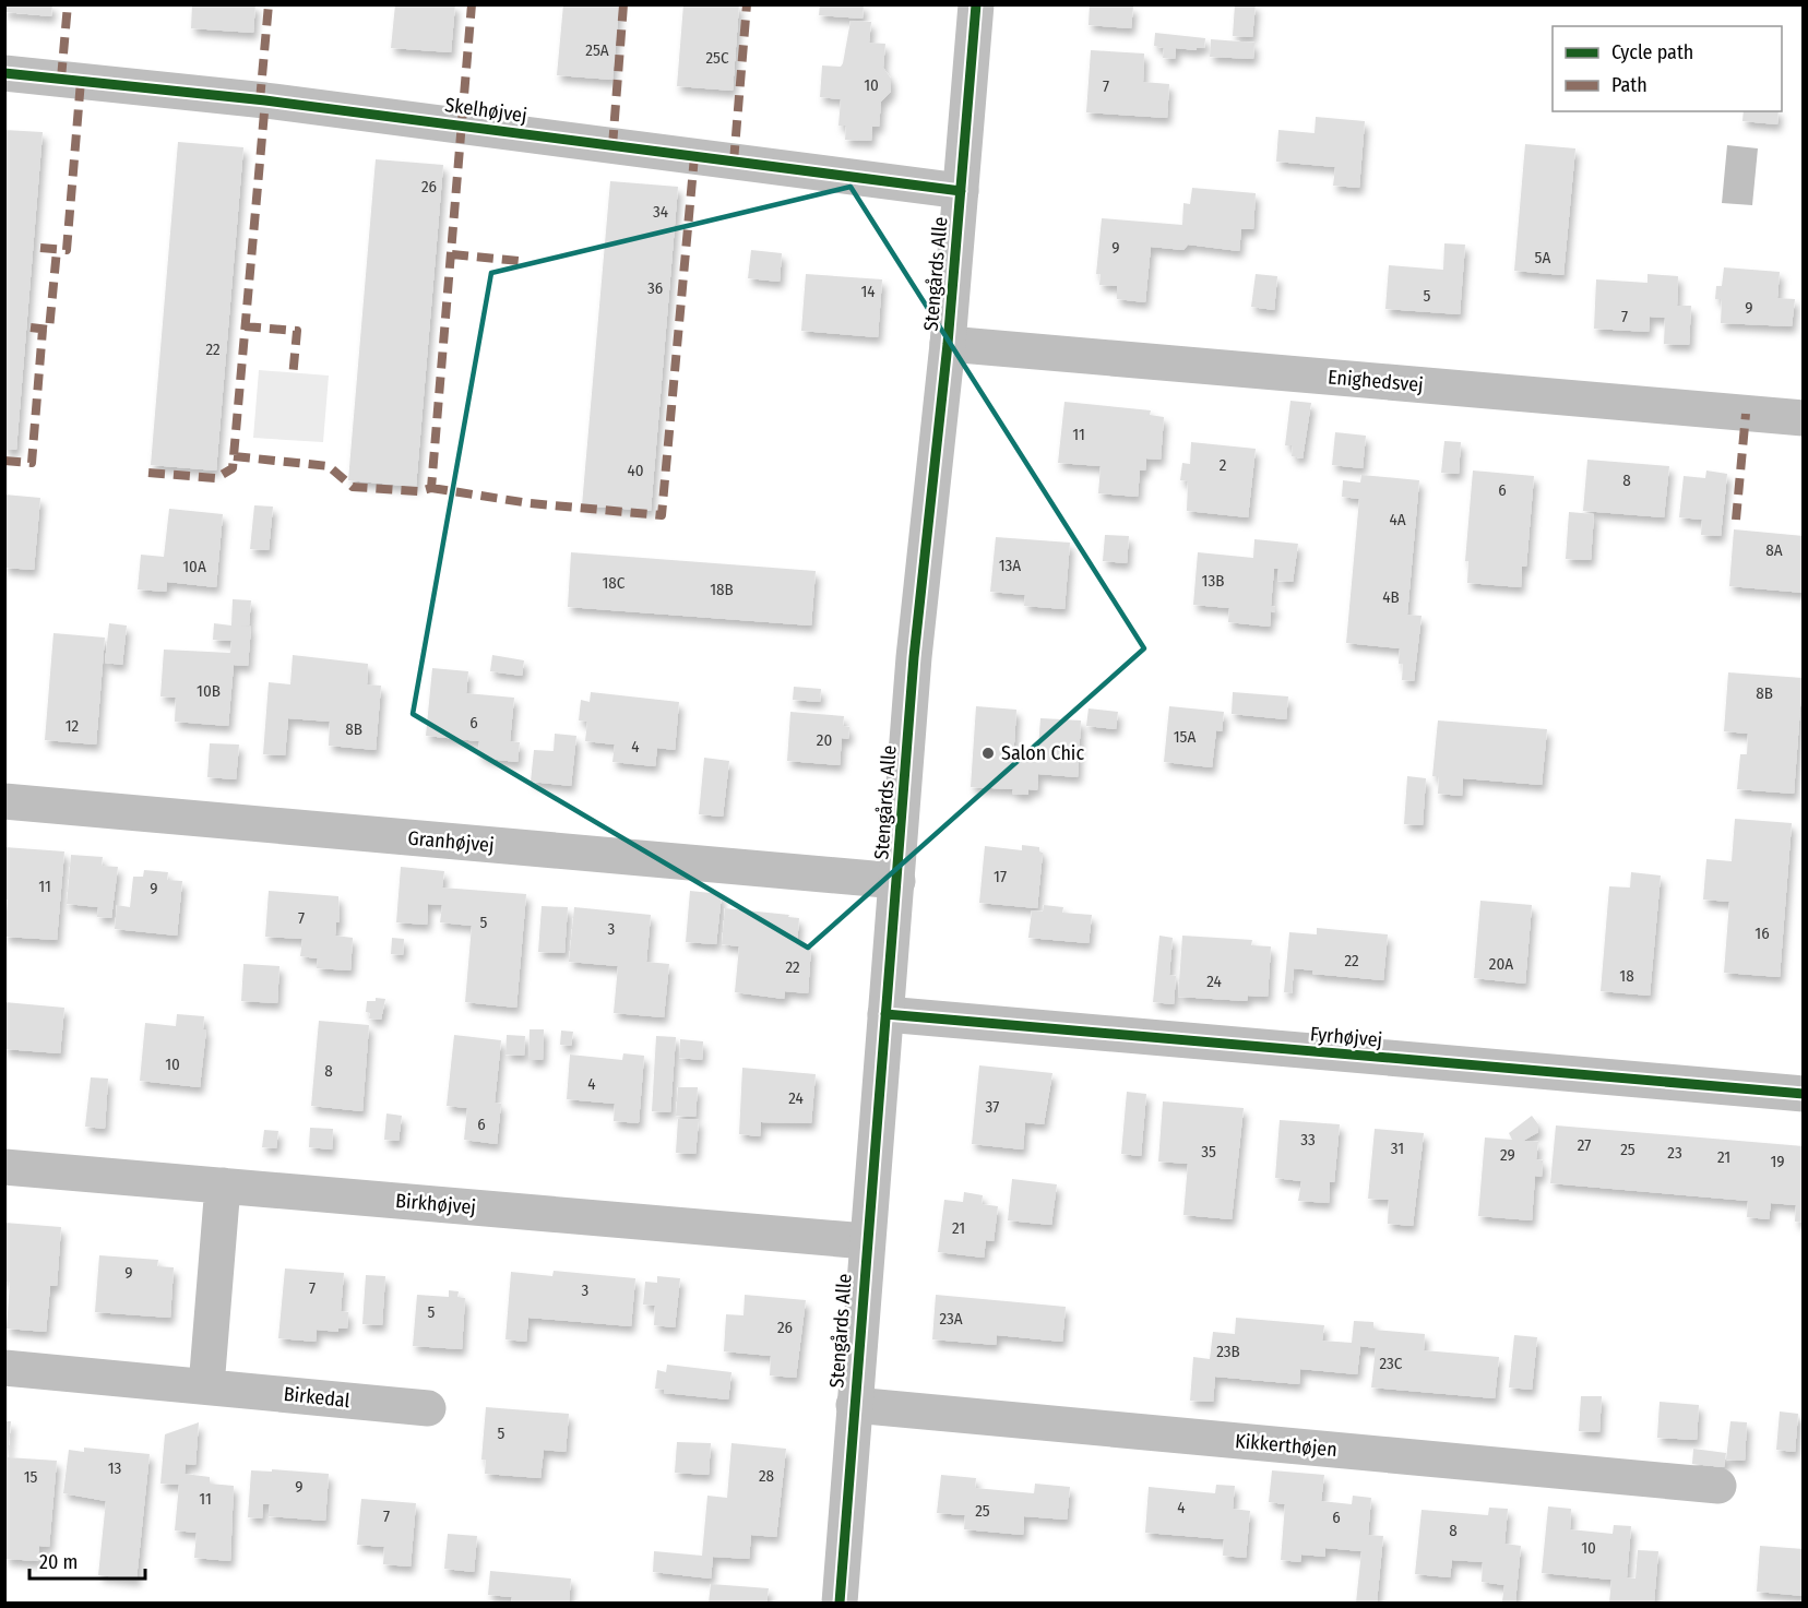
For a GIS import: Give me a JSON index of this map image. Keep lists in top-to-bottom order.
{
  "streets": {
    "street": [
      "Skelhøjvej",
      "Stengårds Alle",
      "Enighedsvej",
      "Granhøjvej",
      "Fyrhøjvej",
      "Birkhøjvej",
      "Birkedal",
      "Kikkerthøjen"
    ]
  },
  "crossings": [
    ["Skelhøjvej", "Stengårds Alle"],
    ["Stengårds Alle", "Enighedsvej"],
    ["Stengårds Alle", "Granhøjvej"],
    ["Stengårds Alle", "Fyrhøjvej"],
    ["Stengårds Alle", "Birkhøjvej"],
    ["Stengårds Alle", "Kikkerthøjen"]
  ],
  "places": ["Salon Chic"],
  "house_numbers": [
    "25A",
    "25C",
    "10",
    "7",
    "26",
    "34",
    "9",
    "5A",
    "36",
    "14",
    "5",
    "9",
    "7",
    "22",
    "11",
    "2",
    "40",
    "8",
    "6",
    "4A",
    "8A",
    "13A",
    "10A",
    "13B",
    "18C",
    "18B",
    "4B",
    "10B",
    "8B",
    "6",
    "12",
    "8B",
    "15A",
    "20",
    "4",
    "17",
    "11",
    "9",
    "7",
    "5",
    "3",
    "16",
    "22",
    "20A",
    "22",
    "18",
    "24",
    "10",
    "8",
    "4",
    "24",
    "37",
    "6",
    "33",
    "27",
    "31",
    "25",
    "35",
    "23",
    "29",
    "21",
    "19",
    "21",
    "9",
    "7",
    "3",
    "5",
    "23A",
    "26",
    "23B",
    "23C",
    "5",
    "13",
    "28",
    "15",
    "9",
    "11",
    "4",
    "25",
    "7",
    "6",
    "8",
    "10"
  ],
  "legend": ["Cycle path", "Path"],
  "scale_bar": "20 m"
}
